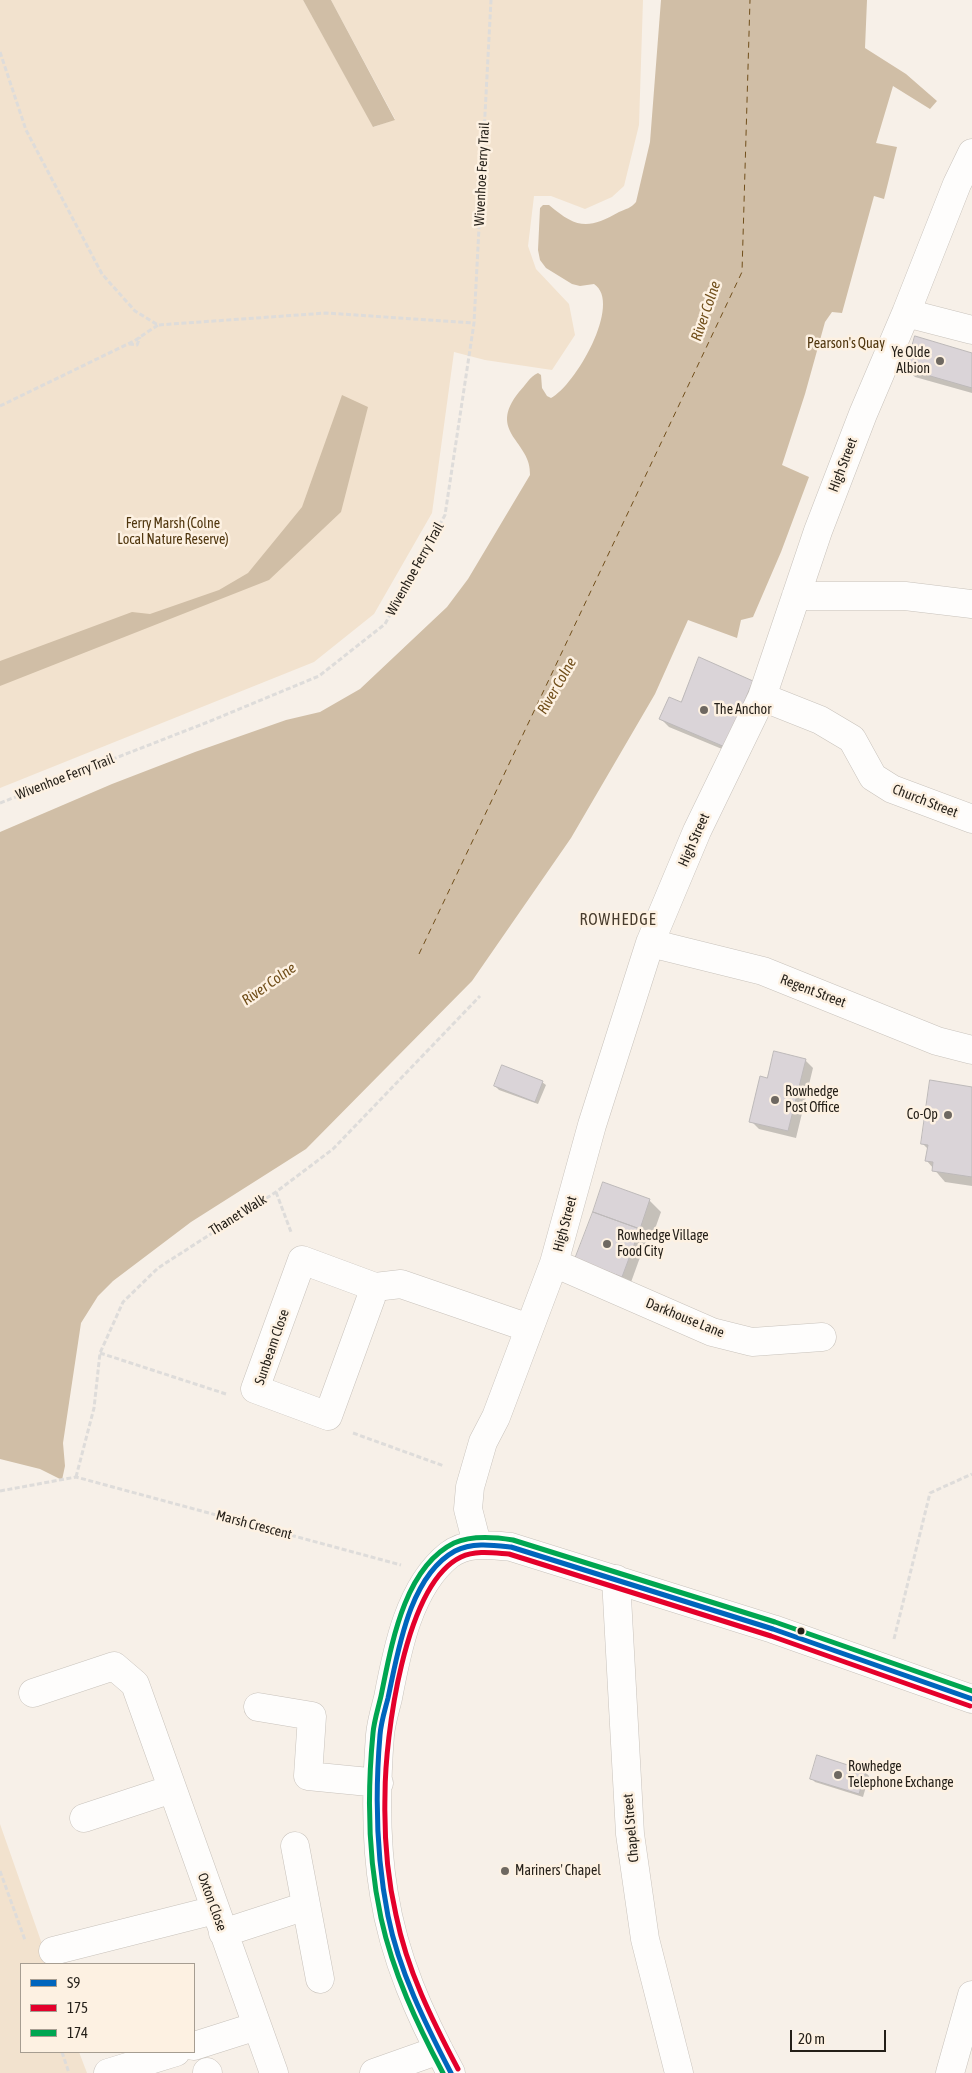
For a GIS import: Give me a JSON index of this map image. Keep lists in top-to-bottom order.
{
  "streets": {
    "street": [
      "High Street",
      "Church Street",
      "Regent Street",
      "Darkhouse Lane",
      "Sunbeam Close",
      "Chapel Street",
      "Oxton Close"
    ],
    "path": ["Wivenhoe Ferry Trail", "Thanet Walk", "Marsh Crescent"]
  },
  "crossings": [
    ["High Street", "Church Street"],
    ["High Street", "Regent Street"],
    ["High Street", "Darkhouse Lane"],
    ["Thanet Walk", "Marsh Crescent"]
  ],
  "districts": ["ROWHEDGE"],
  "water": ["River Colne"],
  "parks": ["Pearson's Quay", "Ferry Marsh (Colne Local Nature Reserve)"],
  "places": [
    "Ye Olde Albion",
    "The Anchor",
    "Rowhedge Post Office",
    "Co-Op",
    "Rowhedge Village Food City",
    "Rowhedge Telephone Exchange",
    "Mariners' Chapel"
  ],
  "lines": ["transit line 174", "transit line S9", "transit line 175"],
  "legend": ["S9", "175", "174"],
  "scale_bar": "20 m"
}
